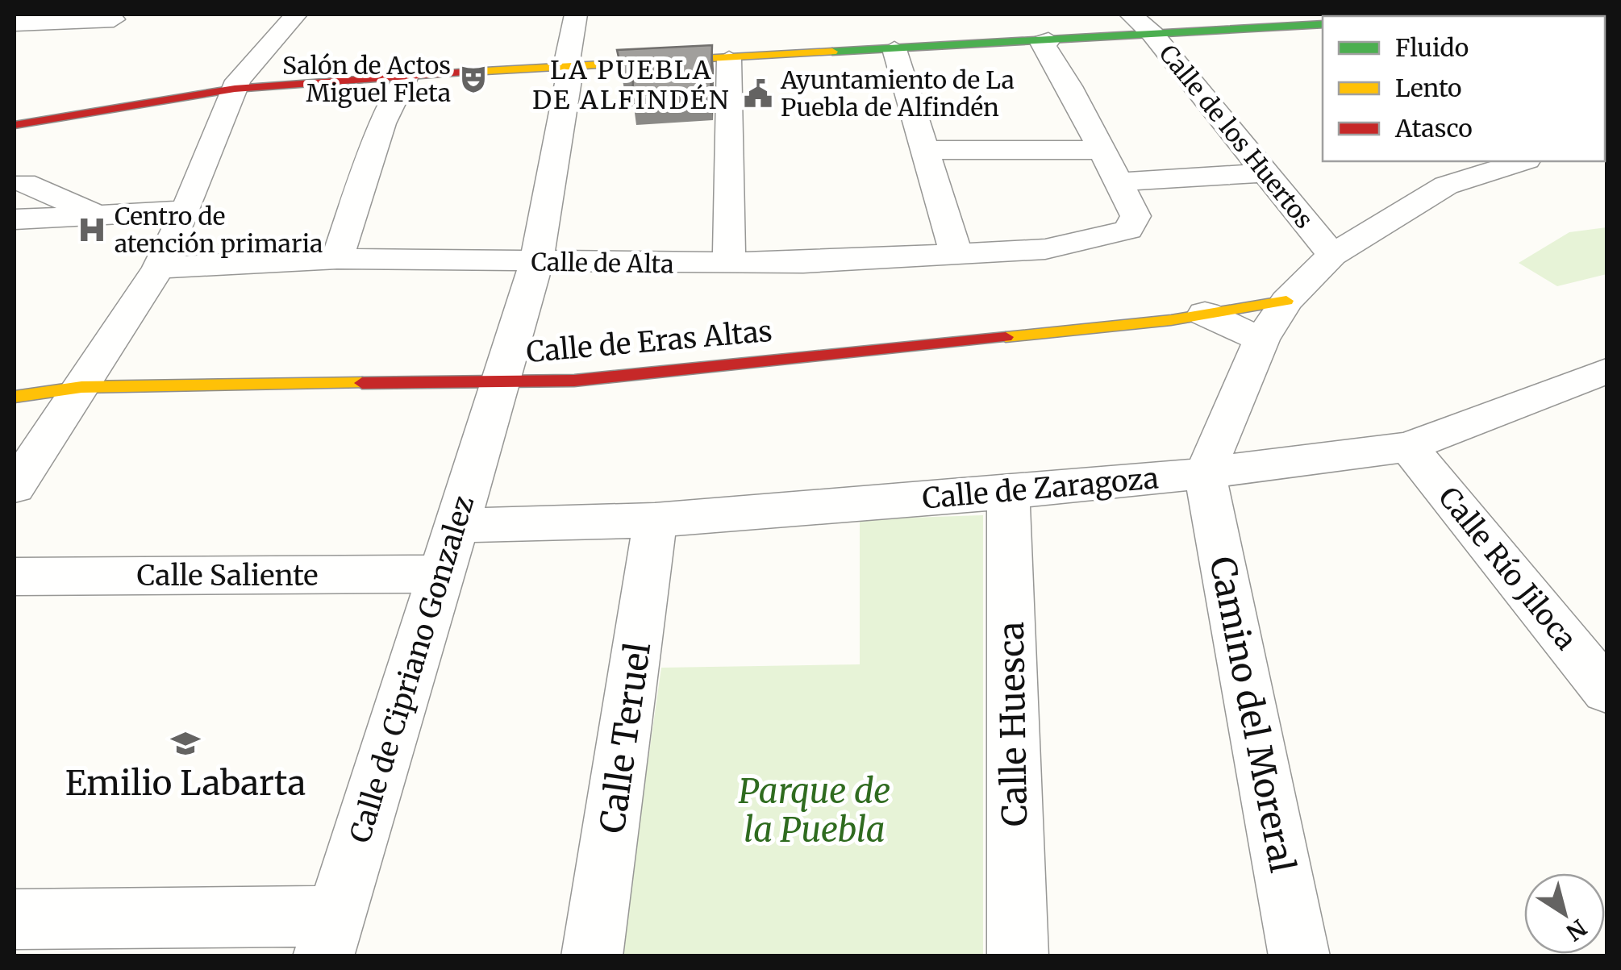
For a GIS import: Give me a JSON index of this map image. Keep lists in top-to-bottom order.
{
  "streets": {
    "main road": ["Calle de Eras Altas"],
    "street": [
      "Calle de los Huertos",
      "Calle de Alta",
      "Calle de Zaragoza",
      "Calle Río Jiloca",
      "Calle Saliente",
      "Calle de Cipriano Gonzalez",
      "Camino del Moreral",
      "Calle Huesca",
      "Calle Teruel"
    ]
  },
  "crossings": [
    ["Calle de Alta", "Calle de Cipriano Gonzalez"],
    ["Calle de Eras Altas", "Calle de Cipriano Gonzalez"],
    ["Calle de Zaragoza", "Calle Río Jiloca"],
    ["Calle de Zaragoza", "Calle de Cipriano Gonzalez"],
    ["Calle de Zaragoza", "Camino del Moreral"],
    ["Calle de Zaragoza", "Calle Huesca"],
    ["Calle de Zaragoza", "Calle Teruel"],
    ["Calle Saliente", "Calle de Cipriano Gonzalez"]
  ],
  "districts": ["LA PUEBLA DE ALFINDÉN"],
  "parks": ["Parque de la Puebla"],
  "places": {
    "theatre": ["Salón de Actos Miguel Fleta"],
    "public building": ["Ayuntamiento de La Puebla de Alfindén"],
    "hospital": ["Centro de atención primaria"],
    "school or university": ["Emilio Labarta"]
  },
  "legend": ["Fluido", "Lento", "Atasco"],
  "north": "bottom right"
}
